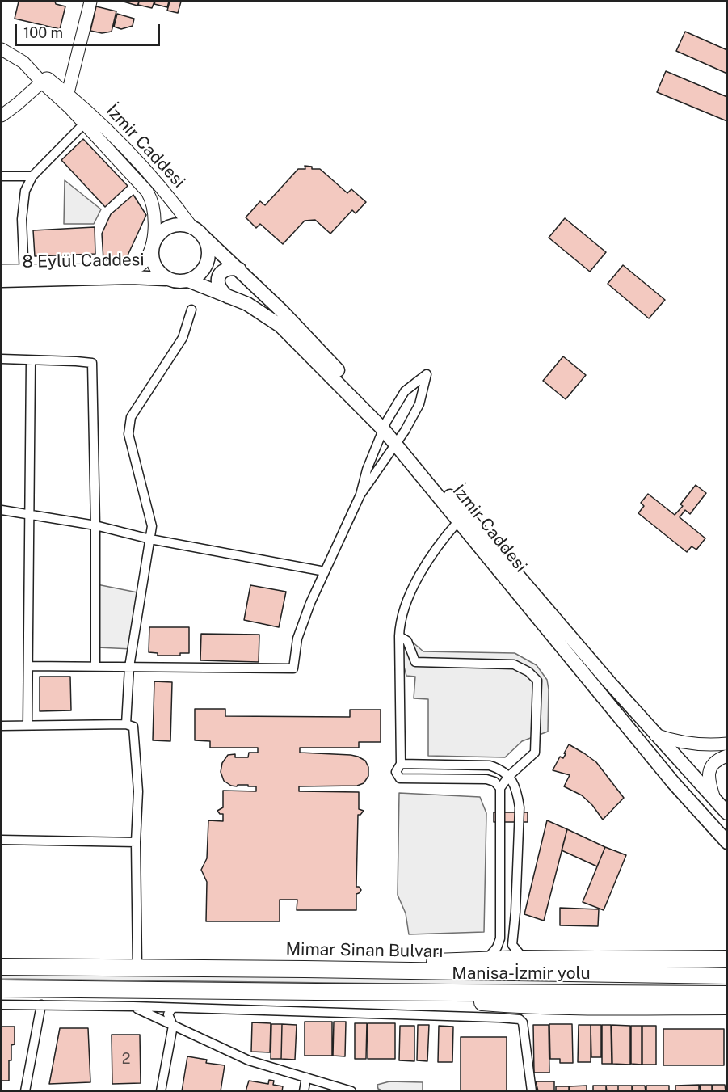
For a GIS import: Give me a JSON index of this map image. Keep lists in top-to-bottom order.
{
  "streets": {
    "highway": ["Mimar Sinan Bulvarı", "Manisa-İzmir yolu"],
    "main road": ["İzmir Caddesi", "8 Eylül Caddesi"]
  },
  "crossings": [
    ["İzmir Caddesi", "8 Eylül Caddesi"]
  ],
  "house_numbers": ["2"],
  "scale_bar": "100 m"
}
